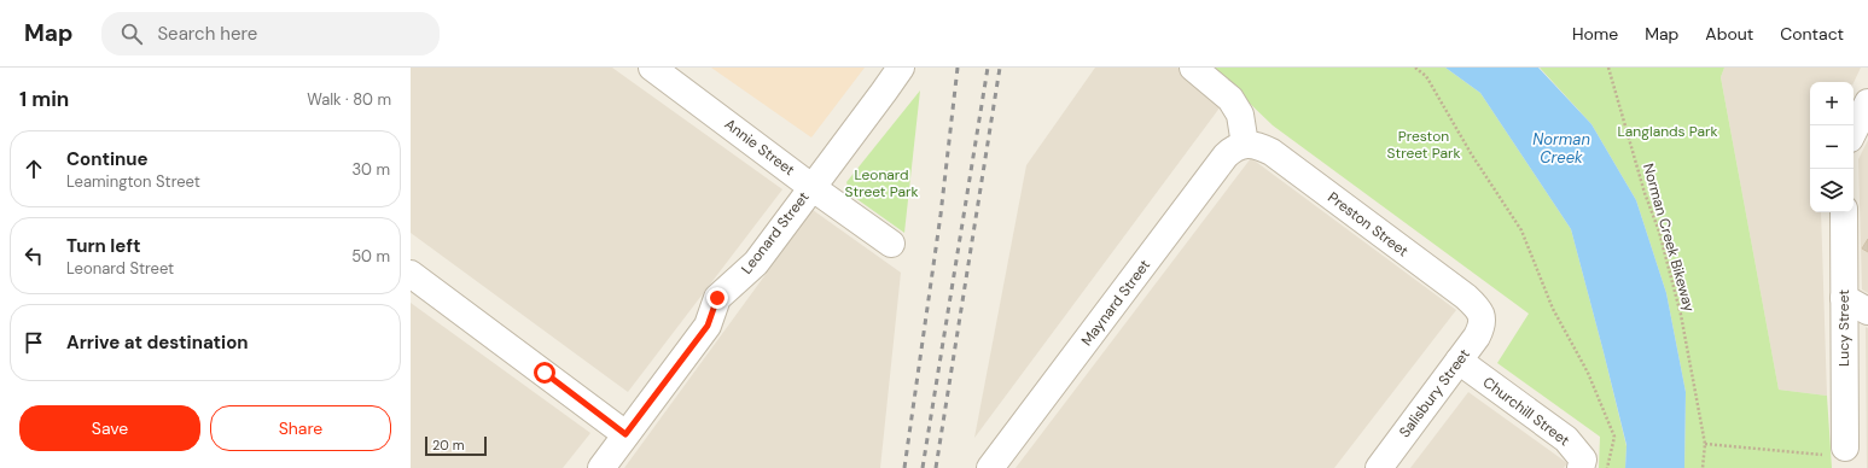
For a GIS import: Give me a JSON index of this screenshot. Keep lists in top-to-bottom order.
{
  "streets": {
    "street": [
      "Annie Street",
      "Preston Street",
      "Leonard Street",
      "Maynard Street",
      "Lucy Street",
      "Salisbury Street",
      "Churchill Street"
    ],
    "path": ["Norman Creek Bikeway"]
  },
  "crossings": [
    ["Annie Street", "Leonard Street"],
    ["Preston Street", "Maynard Street"],
    ["Preston Street", "Salisbury Street"],
    ["Salisbury Street", "Churchill Street"]
  ],
  "water": ["Norman Creek"],
  "parks": ["Langlands Park", "Preston Street Park", "Leonard Street Park"],
  "scale_bar": "20 m",
  "page": {
    "header": "Map",
    "search": "Search here",
    "nav": [
      "Home",
      "Map",
      "About",
      "Contact"
    ],
    "heading": ["1 min", "Walk · 80 m"],
    "map_buttons": ["+", "−"],
    "list": [
      ["Continue", "Leamington Street", "30 m"],
      ["Turn left", "Leonard Street", "50 m"],
      "Arrive at destination"
    ],
    "buttons": ["Save", "Share"],
    "scale": "20 m"
  }
}
